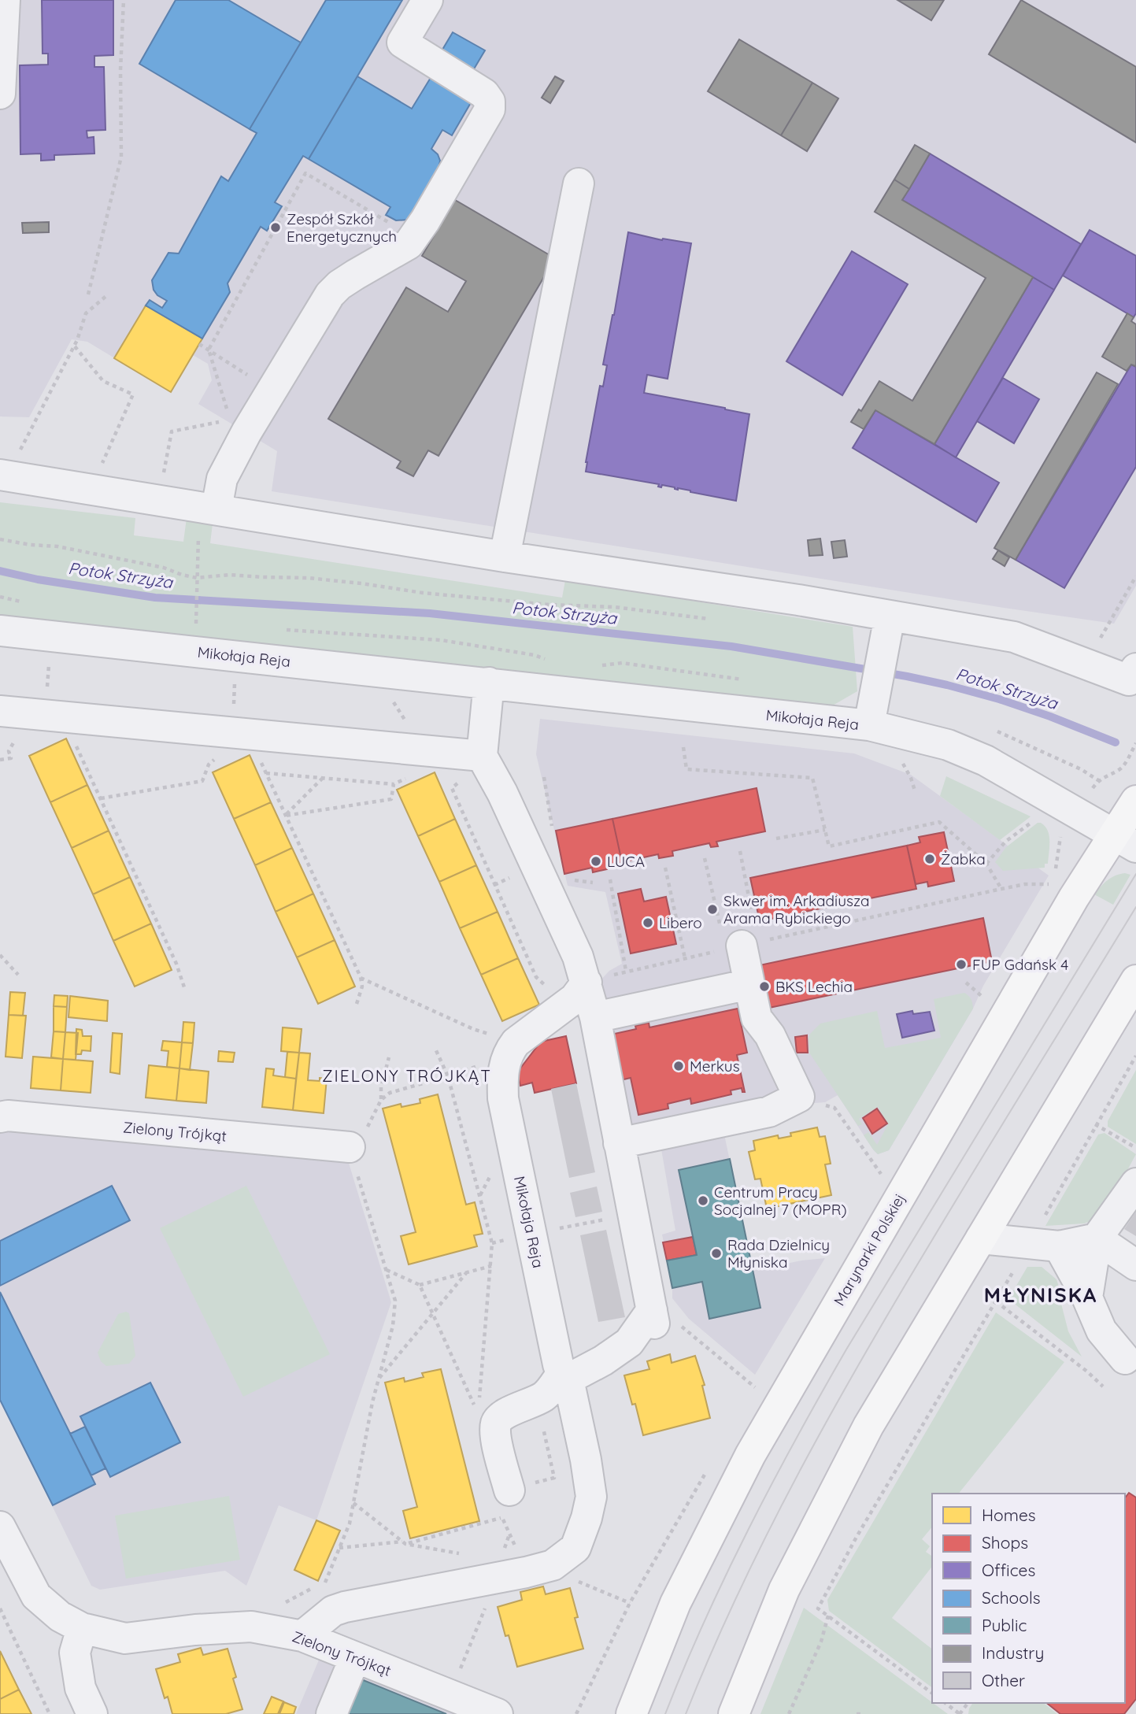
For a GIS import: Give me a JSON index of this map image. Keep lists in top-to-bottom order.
{
  "streets": {
    "main road": ["Marynarki Polskiej"],
    "street": ["Mikołaja Reja", "Zielony Trójkąt"]
  },
  "crossings": [
    ["Mikołaja Reja", "Marynarki Polskiej"]
  ],
  "districts": ["ZIELONY TRÓJKĄT", "MŁYNISKA"],
  "water": ["Potok Strzyża"],
  "places": [
    "Zespół Szkół Energetycznych",
    "Żabka",
    "LUCA",
    "Skwer im. Arkadiusza Arama Rybickiego",
    "Libero",
    "FUP Gdańsk 4",
    "BKS Lechia",
    "Merkus",
    "Centrum Pracy Socjalnej 7 (MOPR)",
    "Rada Dzielnicy Młyniska"
  ],
  "legend": [
    "Homes",
    "Shops",
    "Offices",
    "Schools",
    "Public",
    "Industry",
    "Other"
  ]
}
